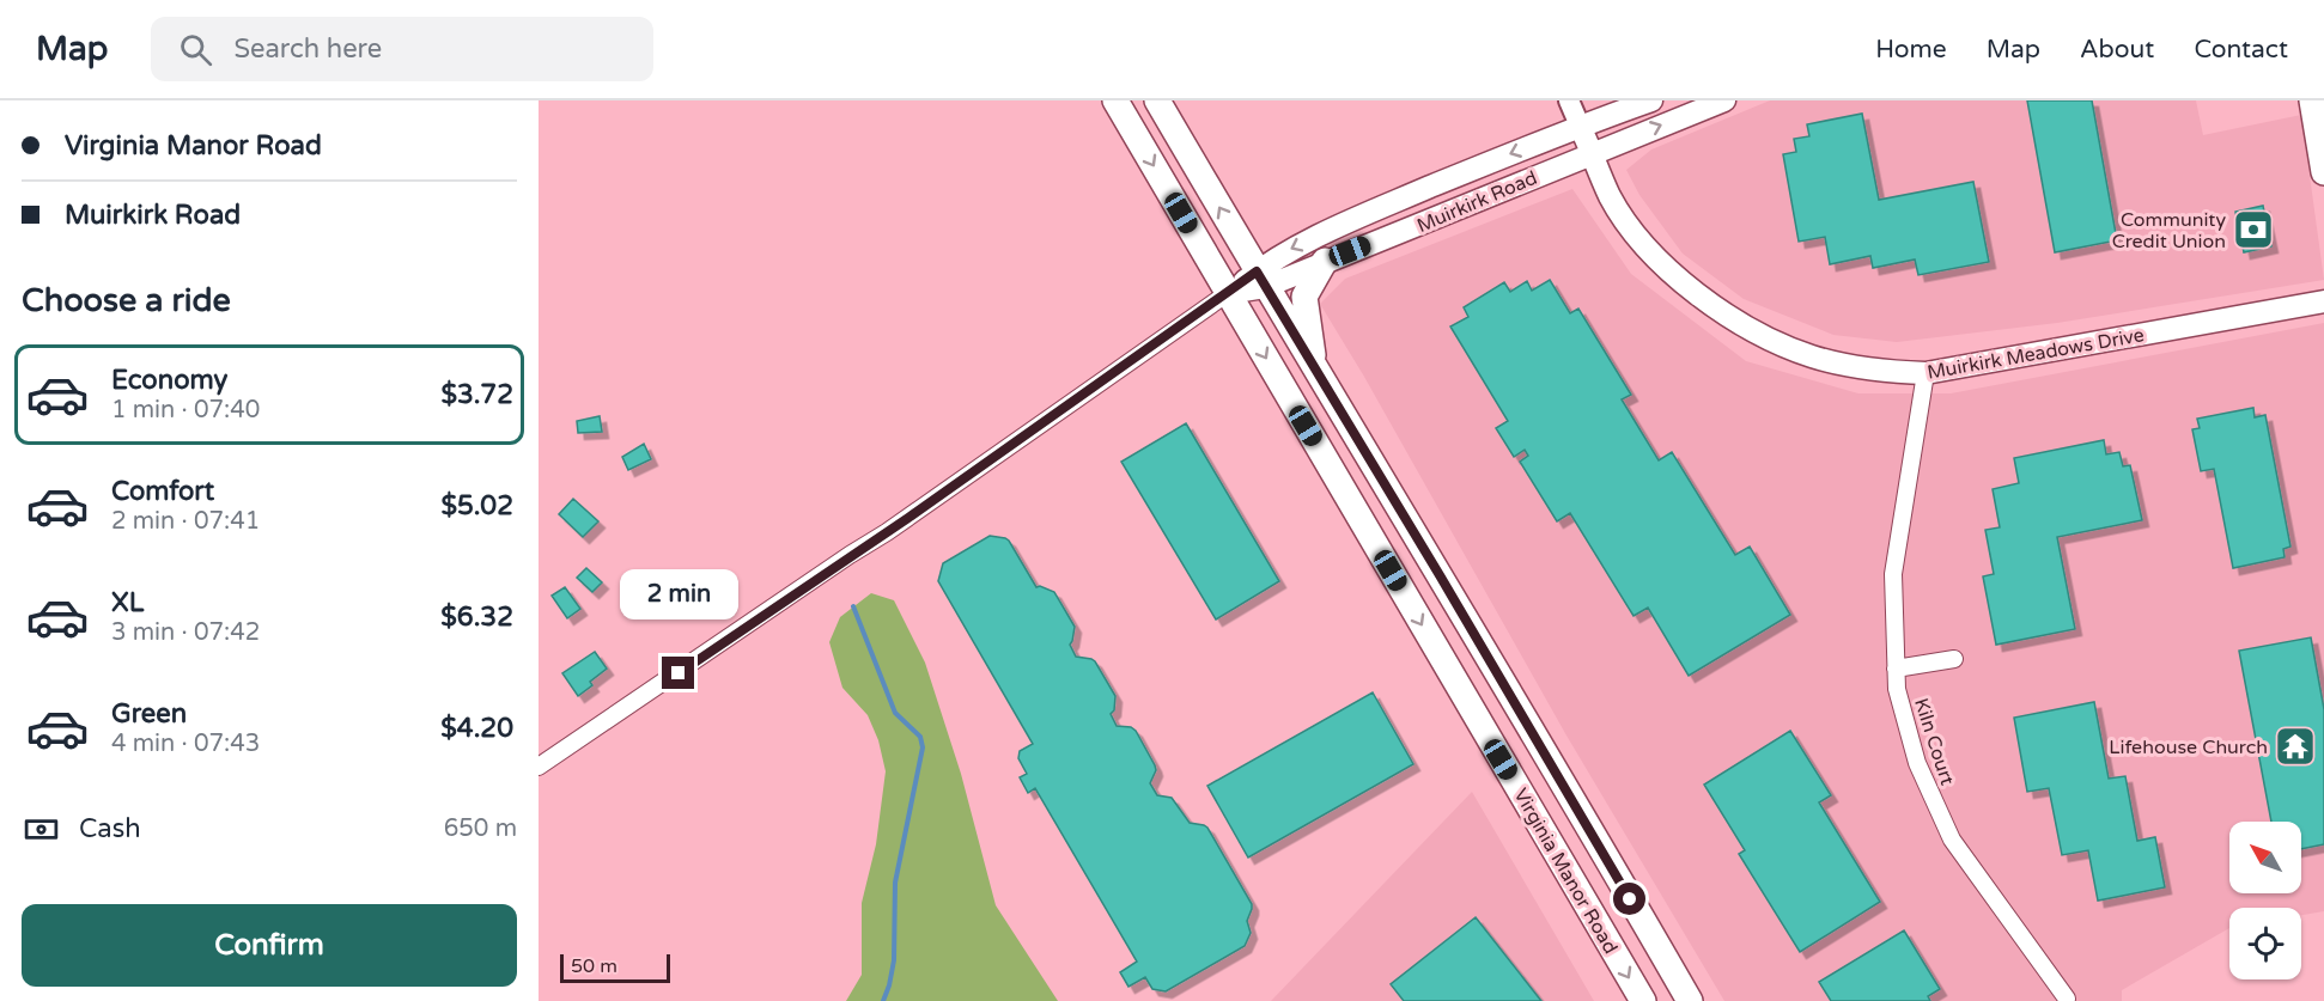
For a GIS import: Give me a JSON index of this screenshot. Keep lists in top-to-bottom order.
{
  "streets": {
    "main road": ["Muirkirk Road", "Muirkirk Meadows Drive", "Virginia Manor Road"],
    "street": ["Kiln Court"]
  },
  "crossings": [
    ["Muirkirk Road", "Muirkirk Meadows Drive"],
    ["Muirkirk Road", "Virginia Manor Road"],
    ["Muirkirk Meadows Drive", "Kiln Court"]
  ],
  "places": {
    "bank": ["Community Credit Union"],
    "temple": ["Lifehouse Church"]
  },
  "scale_bar": "50 m",
  "north": "top left",
  "page": {
    "header": "Map",
    "search": "Search here",
    "nav": [
      "Home",
      "Map",
      "About",
      "Contact"
    ],
    "banner": ["Virginia Manor Road", "Muirkirk Road"],
    "heading": "Choose a ride",
    "list": [
      {
        "name": "Economy",
        "note": "1 min · 07:40",
        "value": "$3.72"
      },
      {
        "name": "Comfort",
        "note": "2 min · 07:41",
        "value": "$5.02"
      },
      {
        "name": "XL",
        "note": "3 min · 07:42",
        "value": "$6.32"
      },
      {
        "name": "Green",
        "note": "4 min · 07:43",
        "value": "$4.20"
      }
    ],
    "bubble": "2 min",
    "pay": ["Cash", "650 m"],
    "buttons": "Confirm",
    "scale": "50 m"
  }
}
